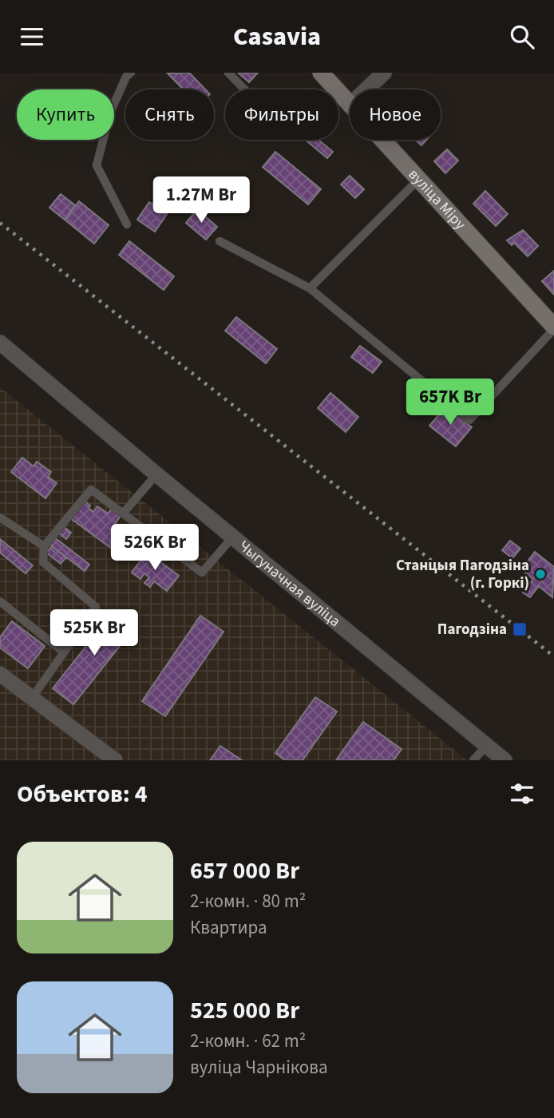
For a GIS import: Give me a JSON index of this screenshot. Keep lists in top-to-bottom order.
{
  "streets": {
    "street": ["вуліца Міру", "Чыгуначная вуліца"]
  },
  "places": {
    "other": ["Станцыя Пагодзіна (г. Горкі)"],
    "transit": ["Пагодзіна"]
  },
  "page": {
    "header": "Casavia",
    "chip": [
      "Купить",
      "Снять",
      "Фильтры",
      "Новое"
    ],
    "price": [
      "1.27M Br",
      "657K Br",
      "526K Br",
      "525K Br"
    ],
    "heading": "Объектов: 4",
    "list": [
      {
        "name": "657 000 Br",
        "note": "2-комн. · 80 m² · Квартира"
      },
      {
        "name": "525 000 Br",
        "note": "2-комн. · 62 m² · вуліца Чарнікова"
      }
    ]
  }
}
